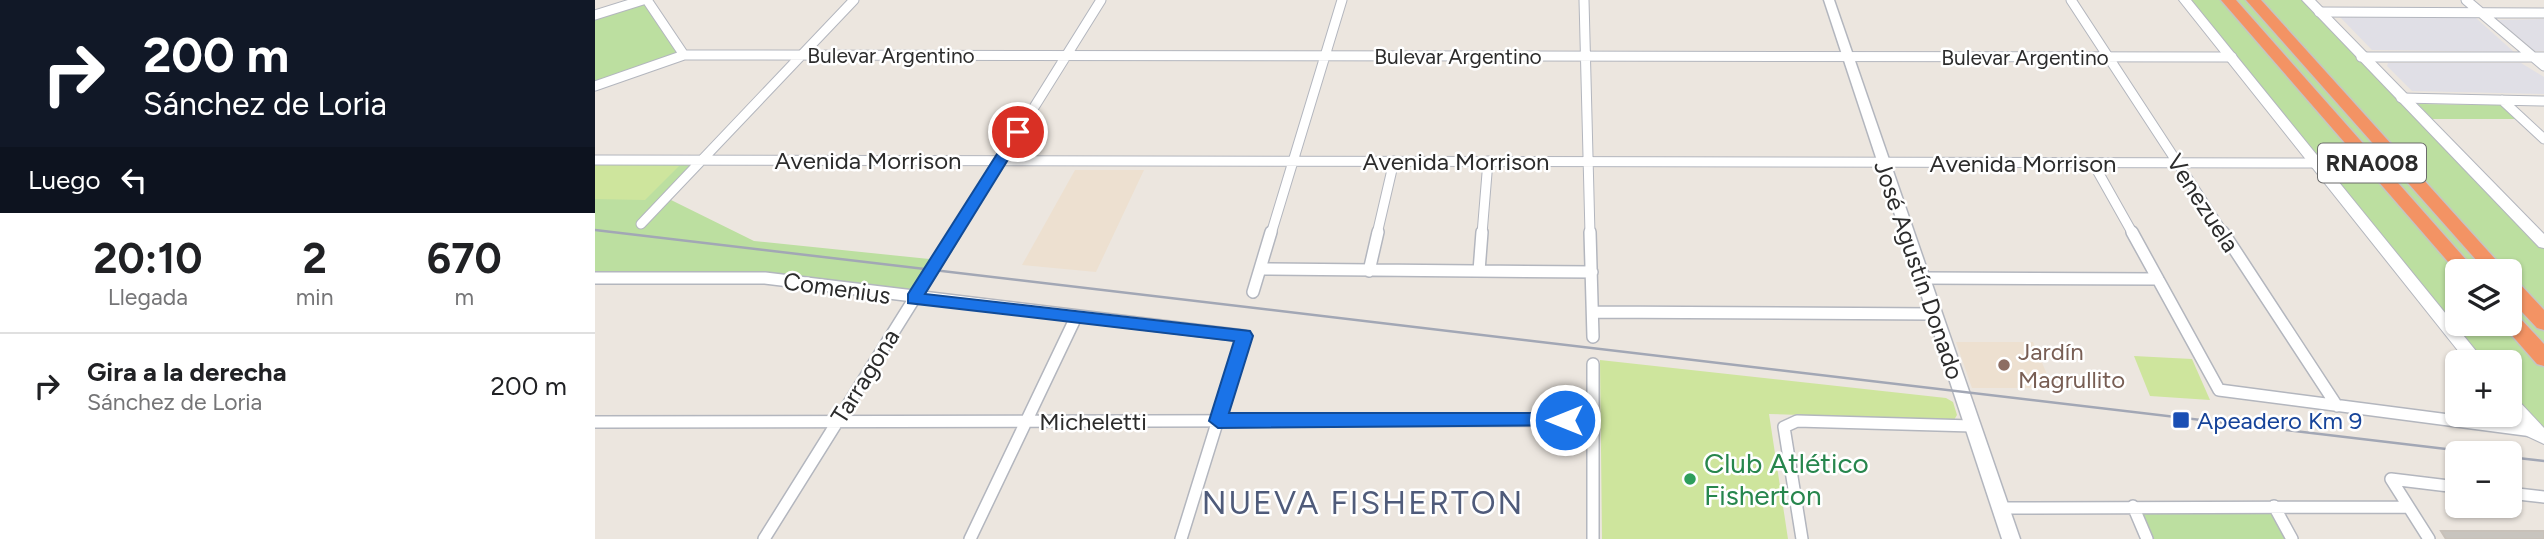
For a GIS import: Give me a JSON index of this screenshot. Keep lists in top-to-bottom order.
{
  "streets": {
    "highway": ["RNA008"],
    "street": [
      "Bulevar Argentino",
      "Avenida Morrison",
      "Venezuela",
      "José Agustín Donado",
      "Comenius",
      "Tarragona",
      "Micheletti"
    ]
  },
  "crossings": [
    ["Bulevar Argentino", "Venezuela"],
    ["Bulevar Argentino", "José Agustín Donado"],
    ["Bulevar Argentino", "Tarragona"],
    ["Avenida Morrison", "Venezuela"],
    ["Avenida Morrison", "José Agustín Donado"],
    ["Avenida Morrison", "Tarragona"],
    ["Comenius", "Tarragona"],
    ["Comenius", "Micheletti"],
    ["Tarragona", "Micheletti"]
  ],
  "districts": ["NUEVA FISHERTON"],
  "places": {
    "other": ["Jardín Magrullito", "Club Atlético Fisherton"],
    "transit": ["Apeadero Km 9"]
  },
  "page": {
    "turn": ["200 m", "Sánchez de Loria"],
    "then": "Luego",
    "eta": [
      "20:10",
      "Llegada",
      "2",
      "min",
      "670",
      "m"
    ],
    "map_buttons": ["+", "−"],
    "list": [
      {
        "name": "Gira a la derecha",
        "note": "Sánchez de Loria",
        "value": "200 m"
      }
    ]
  }
}
